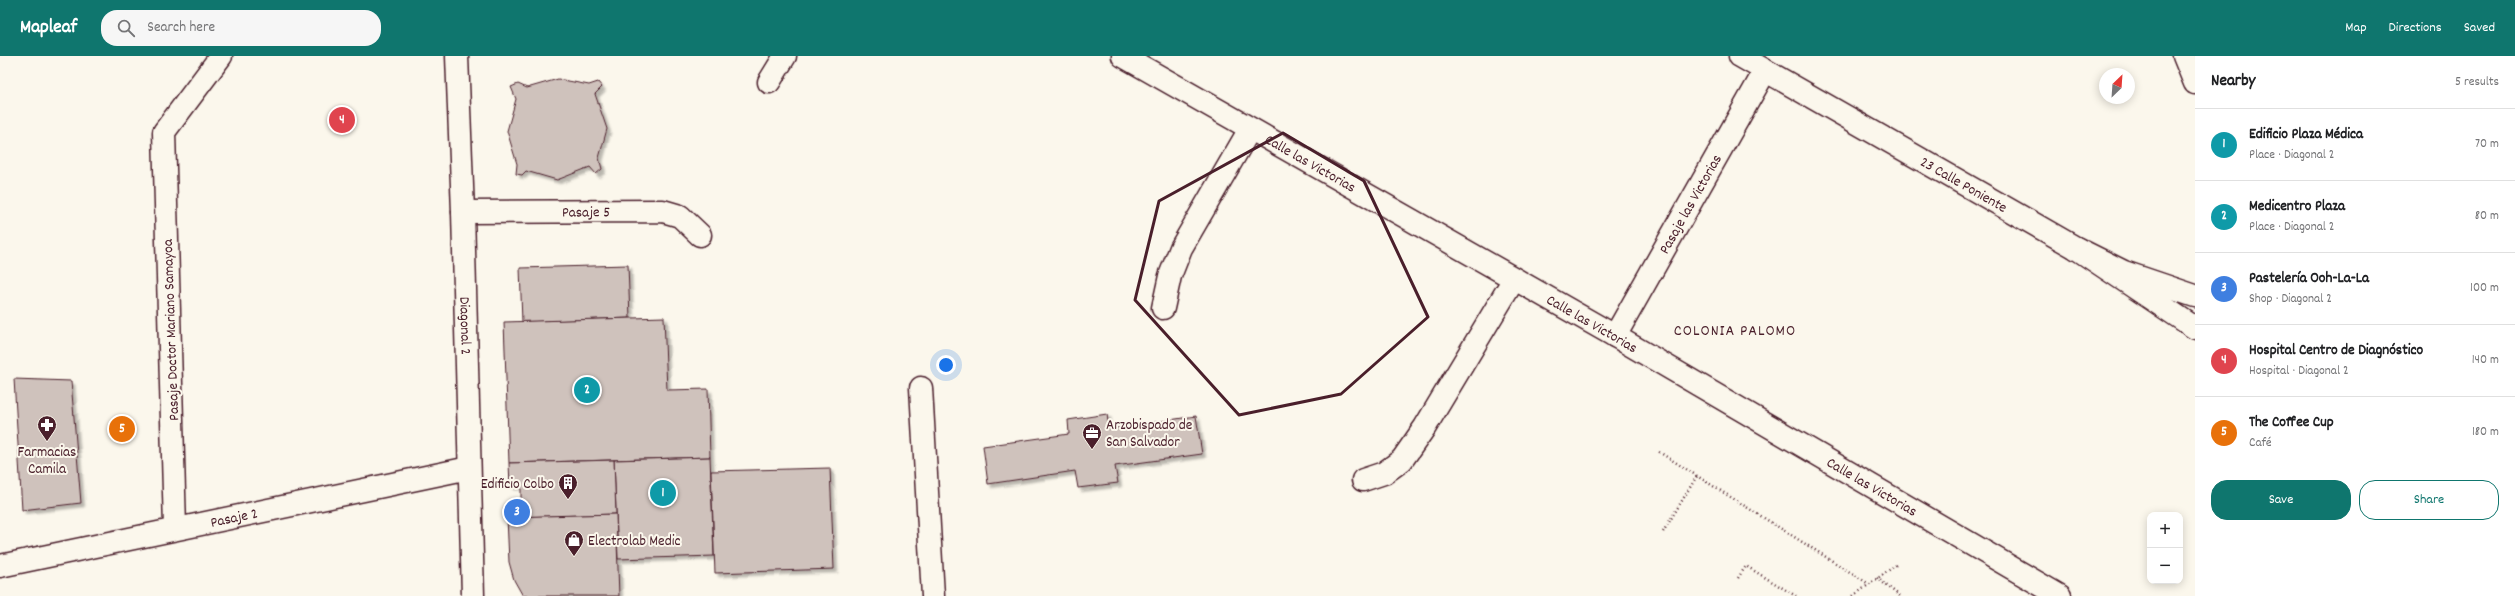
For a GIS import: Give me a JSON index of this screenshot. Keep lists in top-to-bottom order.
{
  "streets": {
    "street": [
      "Calle las Victorias",
      "23 Calle Poniente",
      "Pasaje las Victorias",
      "Pasaje 5",
      "Diagonal 2",
      "Pasaje Doctor Mariano Samayoa",
      "Pasaje 2"
    ]
  },
  "crossings": [
    ["Calle las Victorias", "Pasaje las Victorias"],
    ["23 Calle Poniente", "Pasaje las Victorias"],
    ["Pasaje 5", "Diagonal 2"],
    ["Diagonal 2", "Pasaje 2"],
    ["Pasaje Doctor Mariano Samayoa", "Pasaje 2"]
  ],
  "districts": ["COLONIA PALOMO"],
  "places": {
    "pharmacy": ["Farmacias Camila"],
    "office": ["Arzobispado de San Salvador"],
    "building": ["Edificio Colbo"],
    "shop": ["Electrolab Medic"]
  },
  "north": "top right",
  "page": {
    "header": "Mapleaf",
    "search": "Search here",
    "nav": ["Map", "Directions", "Saved"],
    "heading": ["Nearby", "5 results"],
    "pins": [
      "4",
      "2",
      "5",
      "1",
      "3"
    ],
    "list": [
      {
        "mark": "1",
        "name": "Edificio Plaza Médica",
        "note": "Place · Diagonal 2",
        "value": "70 m"
      },
      {
        "mark": "2",
        "name": "Medicentro Plaza",
        "note": "Place · Diagonal 2",
        "value": "80 m"
      },
      {
        "mark": "3",
        "name": "Pastelería Ooh-La-La",
        "note": "Shop · Diagonal 2",
        "value": "100 m"
      },
      {
        "mark": "4",
        "name": "Hospital Centro de Diagnóstico",
        "note": "Hospital · Diagonal 2",
        "value": "140 m"
      },
      {
        "mark": "5",
        "name": "The Coffee Cup",
        "note": "Café",
        "value": "180 m"
      }
    ],
    "buttons": ["Save", "Share"],
    "map_buttons": ["+", "−"]
  }
}
